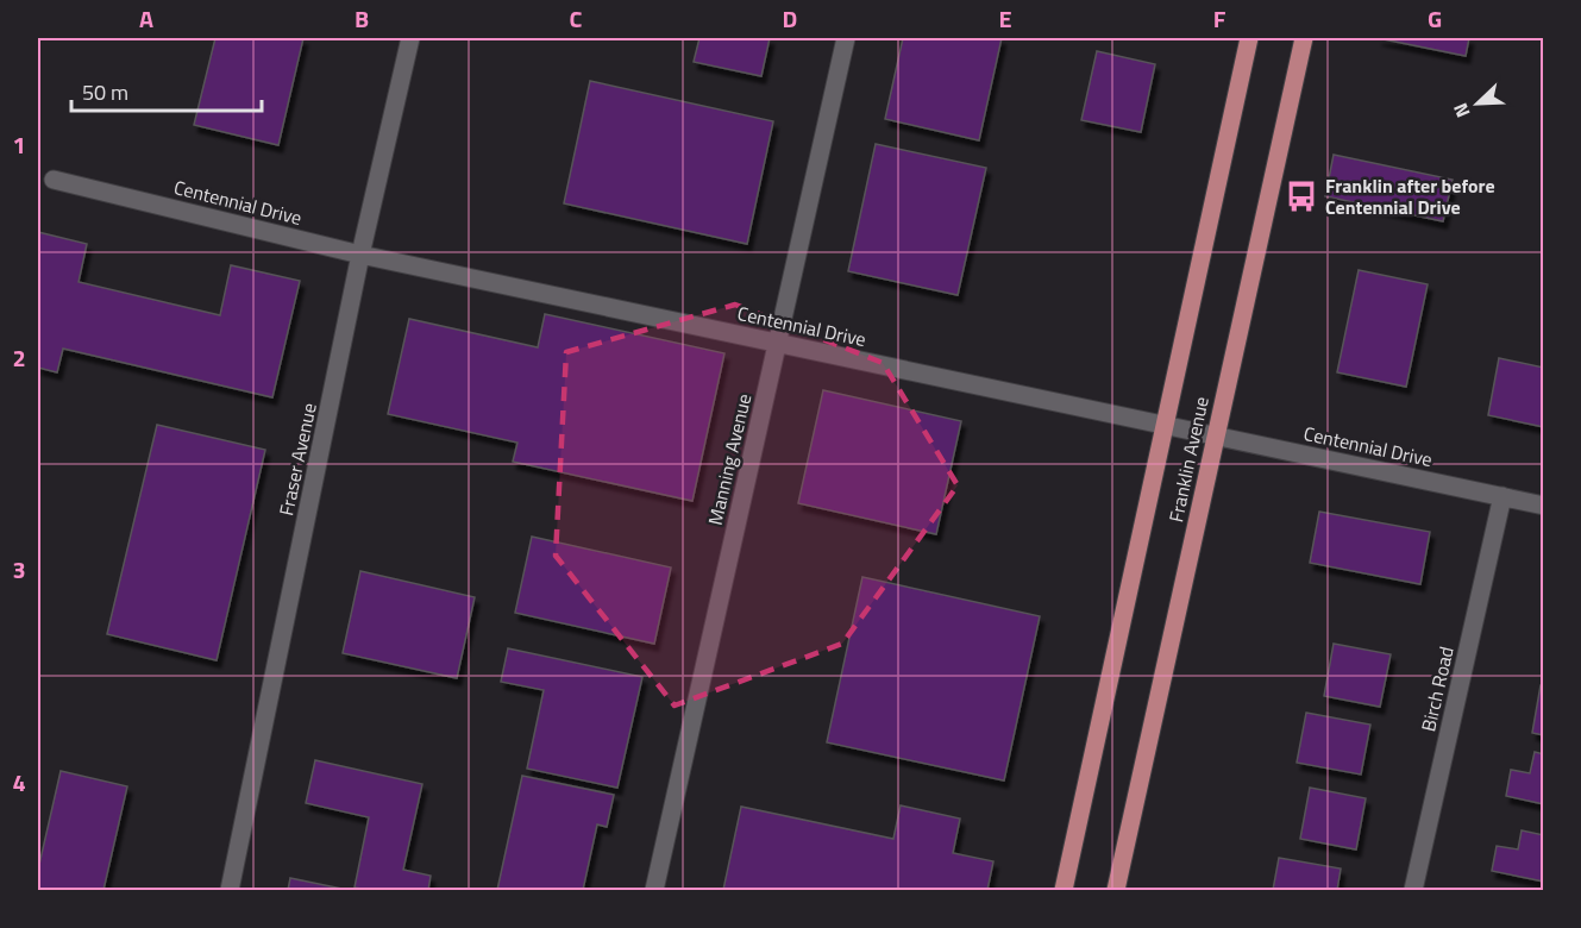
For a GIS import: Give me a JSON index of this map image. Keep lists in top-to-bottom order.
{
  "streets": {
    "main road": ["Franklin Avenue"],
    "street": [
      "Centennial Drive",
      "Fraser Avenue",
      "Manning Avenue",
      "Birch Road"
    ]
  },
  "crossings": [
    ["Centennial Drive", "Fraser Avenue"],
    ["Centennial Drive", "Manning Avenue"],
    ["Centennial Drive", "Franklin Avenue"],
    ["Centennial Drive", "Birch Road"]
  ],
  "places": {
    "bus stop": ["Franklin after before Centennial Drive"]
  },
  "scale_bar": "50 m",
  "north": "bottom left",
  "grid": {
    "columns": [
      "A",
      "B",
      "C",
      "D",
      "E",
      "F",
      "G"
    ],
    "rows": [
      "1",
      "2",
      "3",
      "4"
    ]
  }
}
